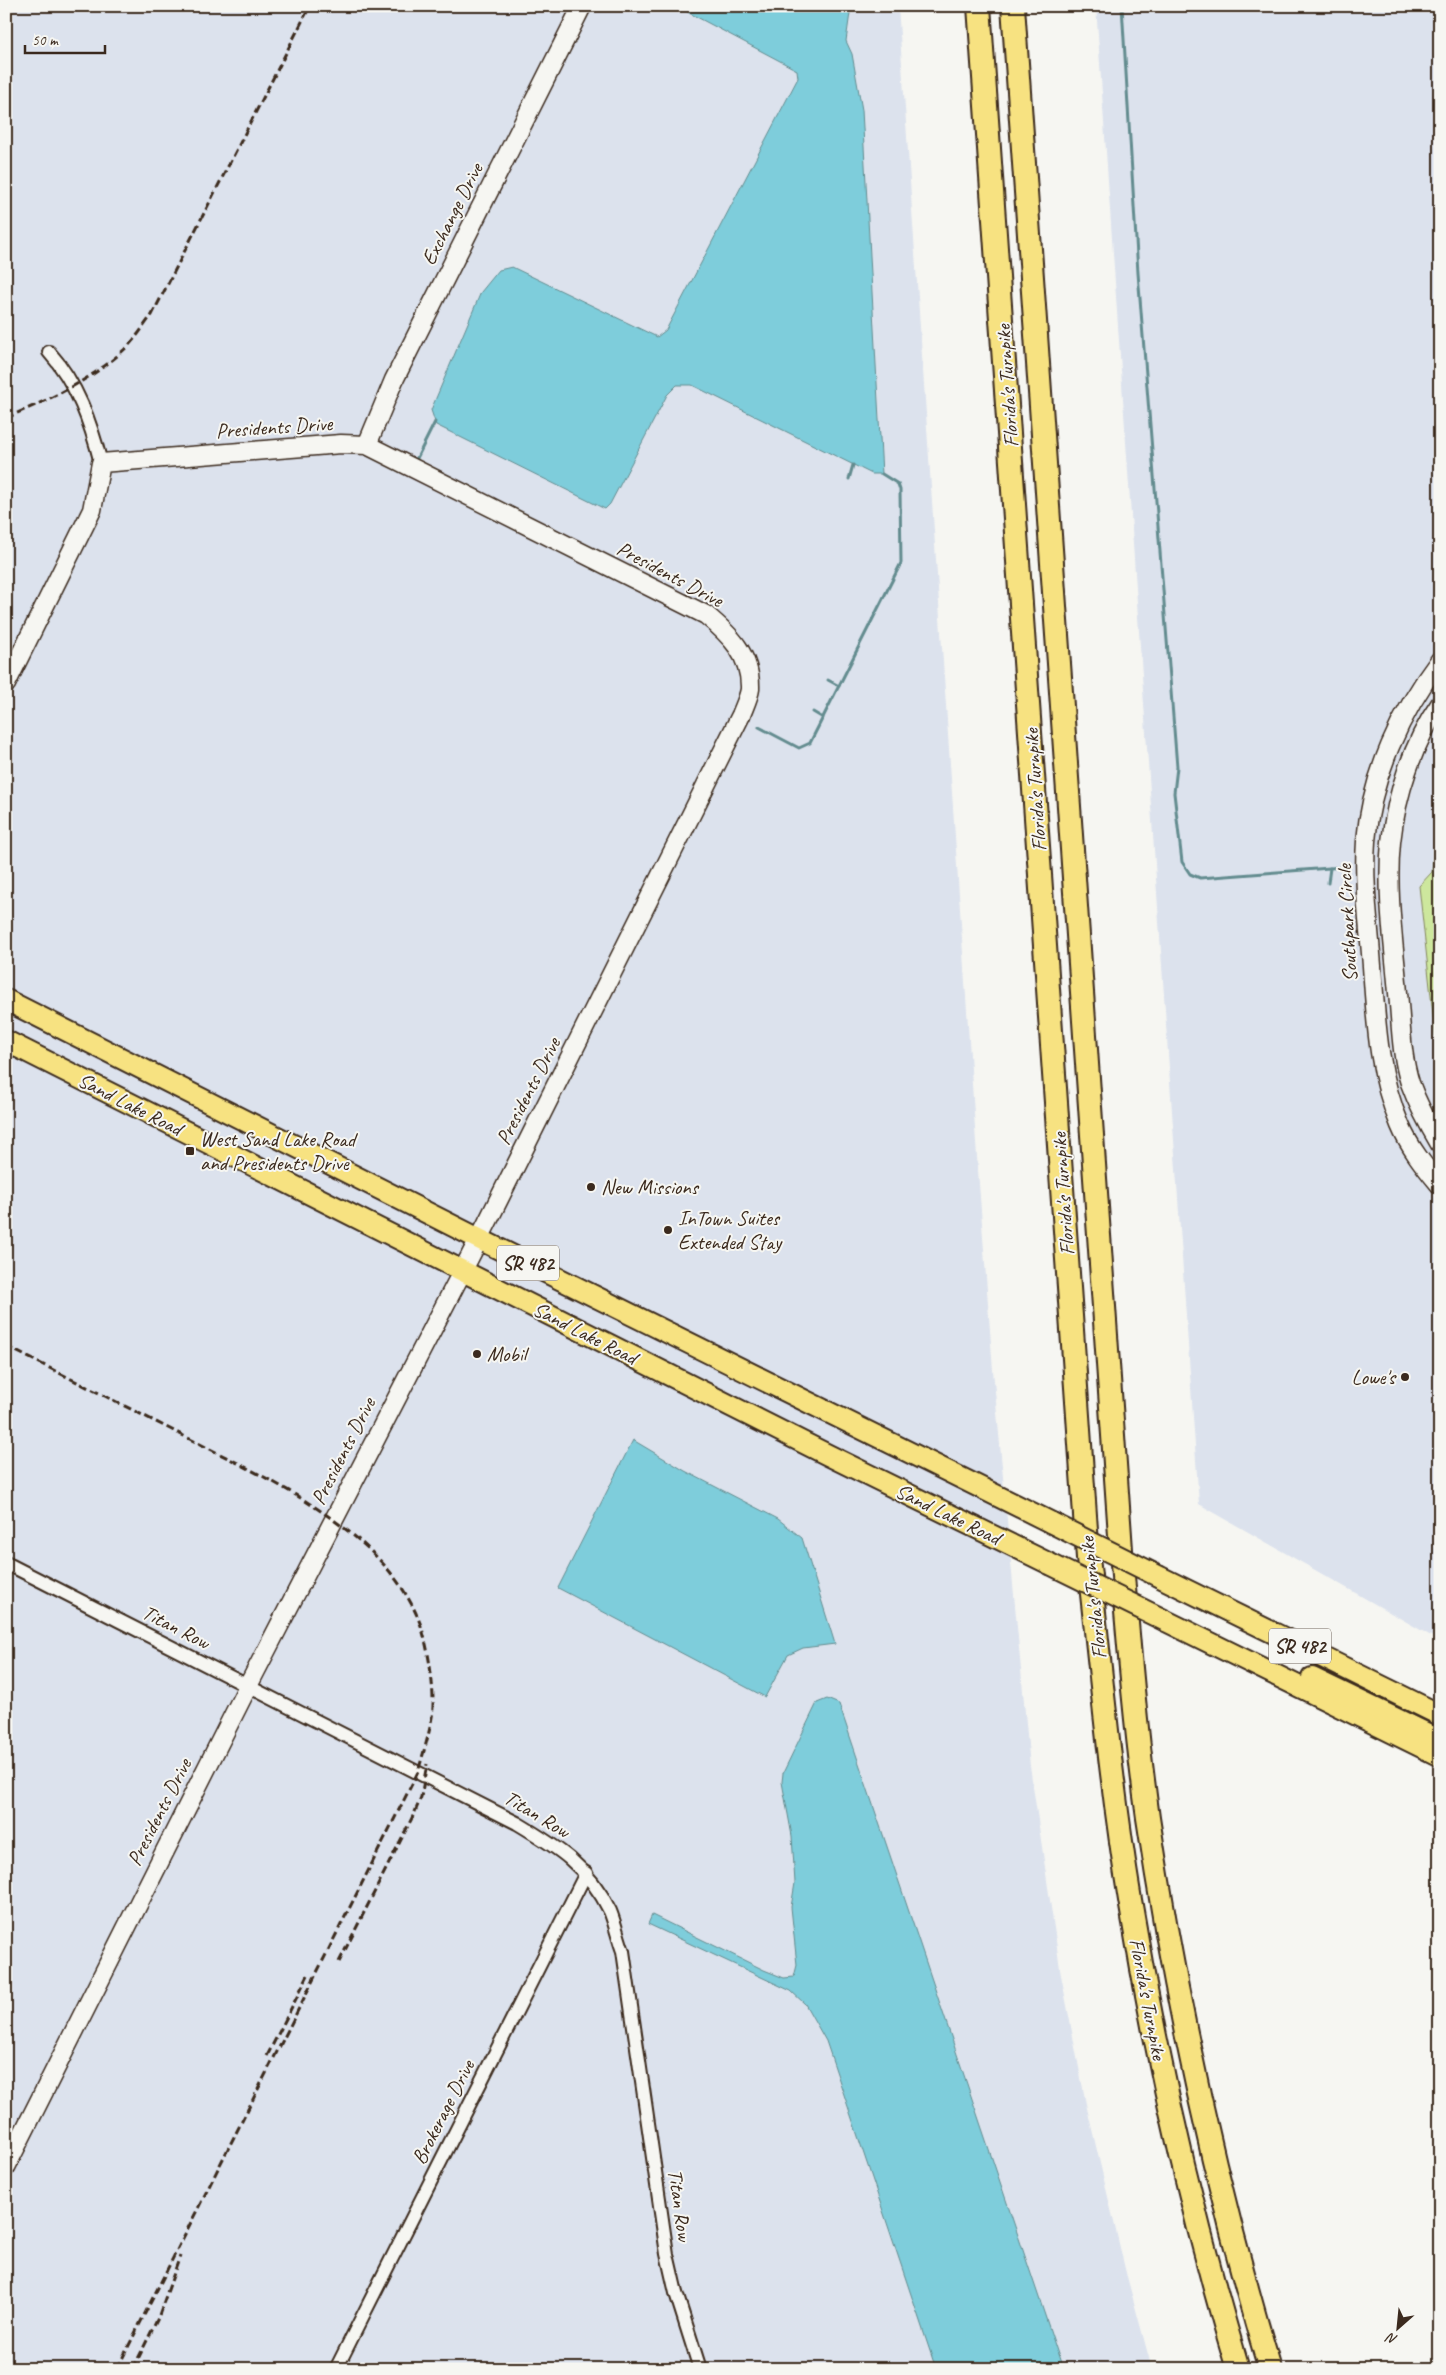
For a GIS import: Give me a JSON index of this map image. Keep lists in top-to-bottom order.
{
  "streets": {
    "highway": ["Florida's Turnpike"],
    "main road": ["Sand Lake Road", "SR 482"],
    "street": [
      "Exchange Drive",
      "Presidents Drive",
      "Southpark Circle",
      "Titan Row",
      "Brokerage Drive"
    ]
  },
  "crossings": [
    ["Exchange Drive", "Presidents Drive"],
    ["Presidents Drive", "Sand Lake Road"],
    ["Presidents Drive", "Titan Row"],
    ["Sand Lake Road", "SR 482"],
    ["Titan Row", "Brokerage Drive"]
  ],
  "places": {
    "transit": ["West Sand Lake Road and Presidents Drive"],
    "other": [
      "New Missions",
      "InTown Suites Extended Stay",
      "Mobil",
      "Lowe's"
    ]
  },
  "scale_bar": "50 m",
  "north": "bottom left"
}
